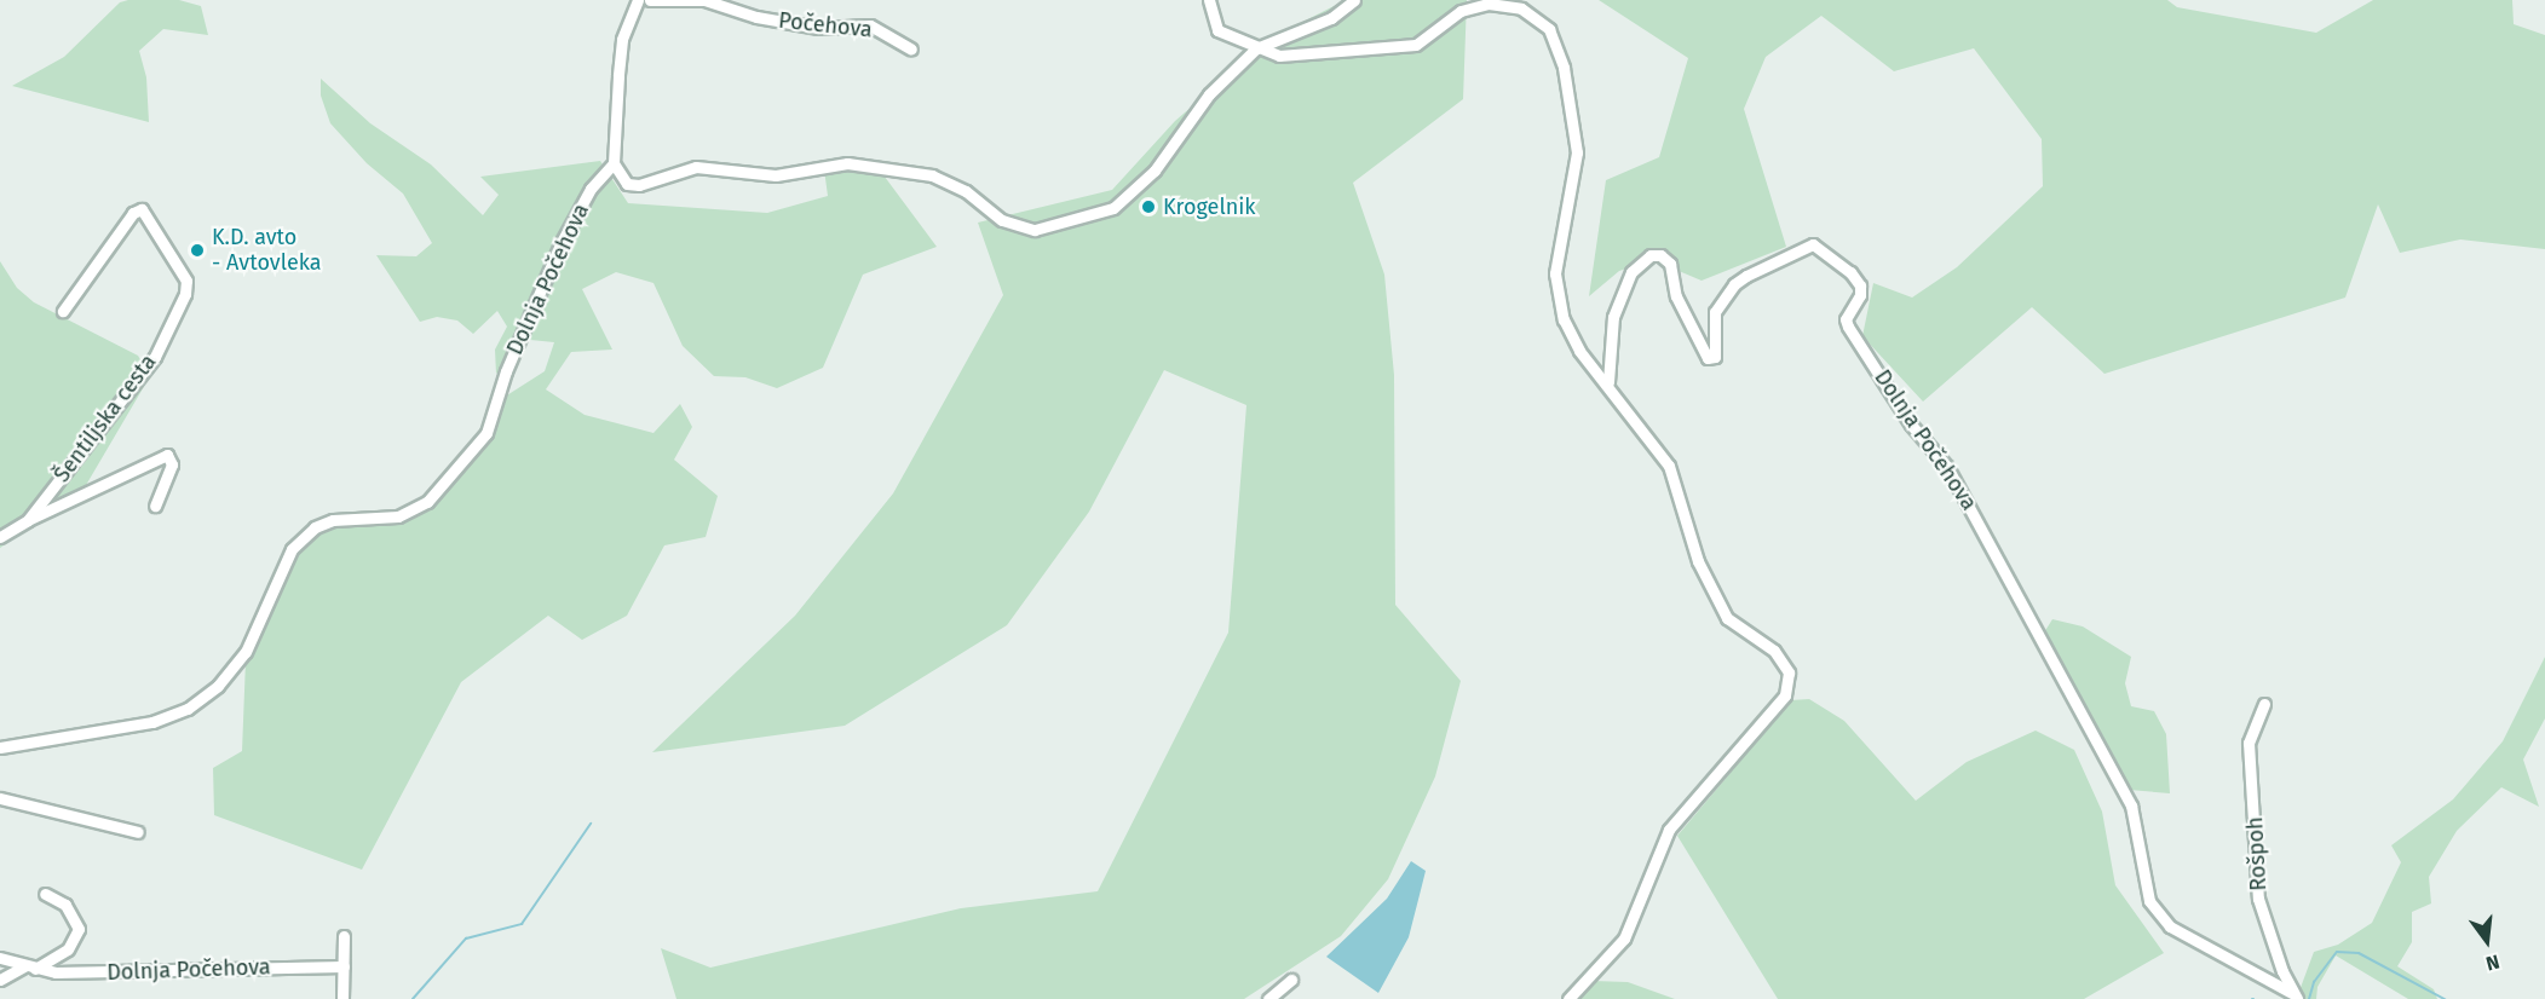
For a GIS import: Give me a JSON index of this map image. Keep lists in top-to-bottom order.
{
  "streets": {
    "street": [
      "Počehova",
      "Dolnja Počehova",
      "Šentiljska cesta",
      "Rošpoh"
    ]
  },
  "crossings": [
    ["Dolnja Počehova", "Rošpoh"]
  ],
  "places": ["Krogelnik", "K.D. avto - Avtovleka"],
  "north": "bottom"
}
